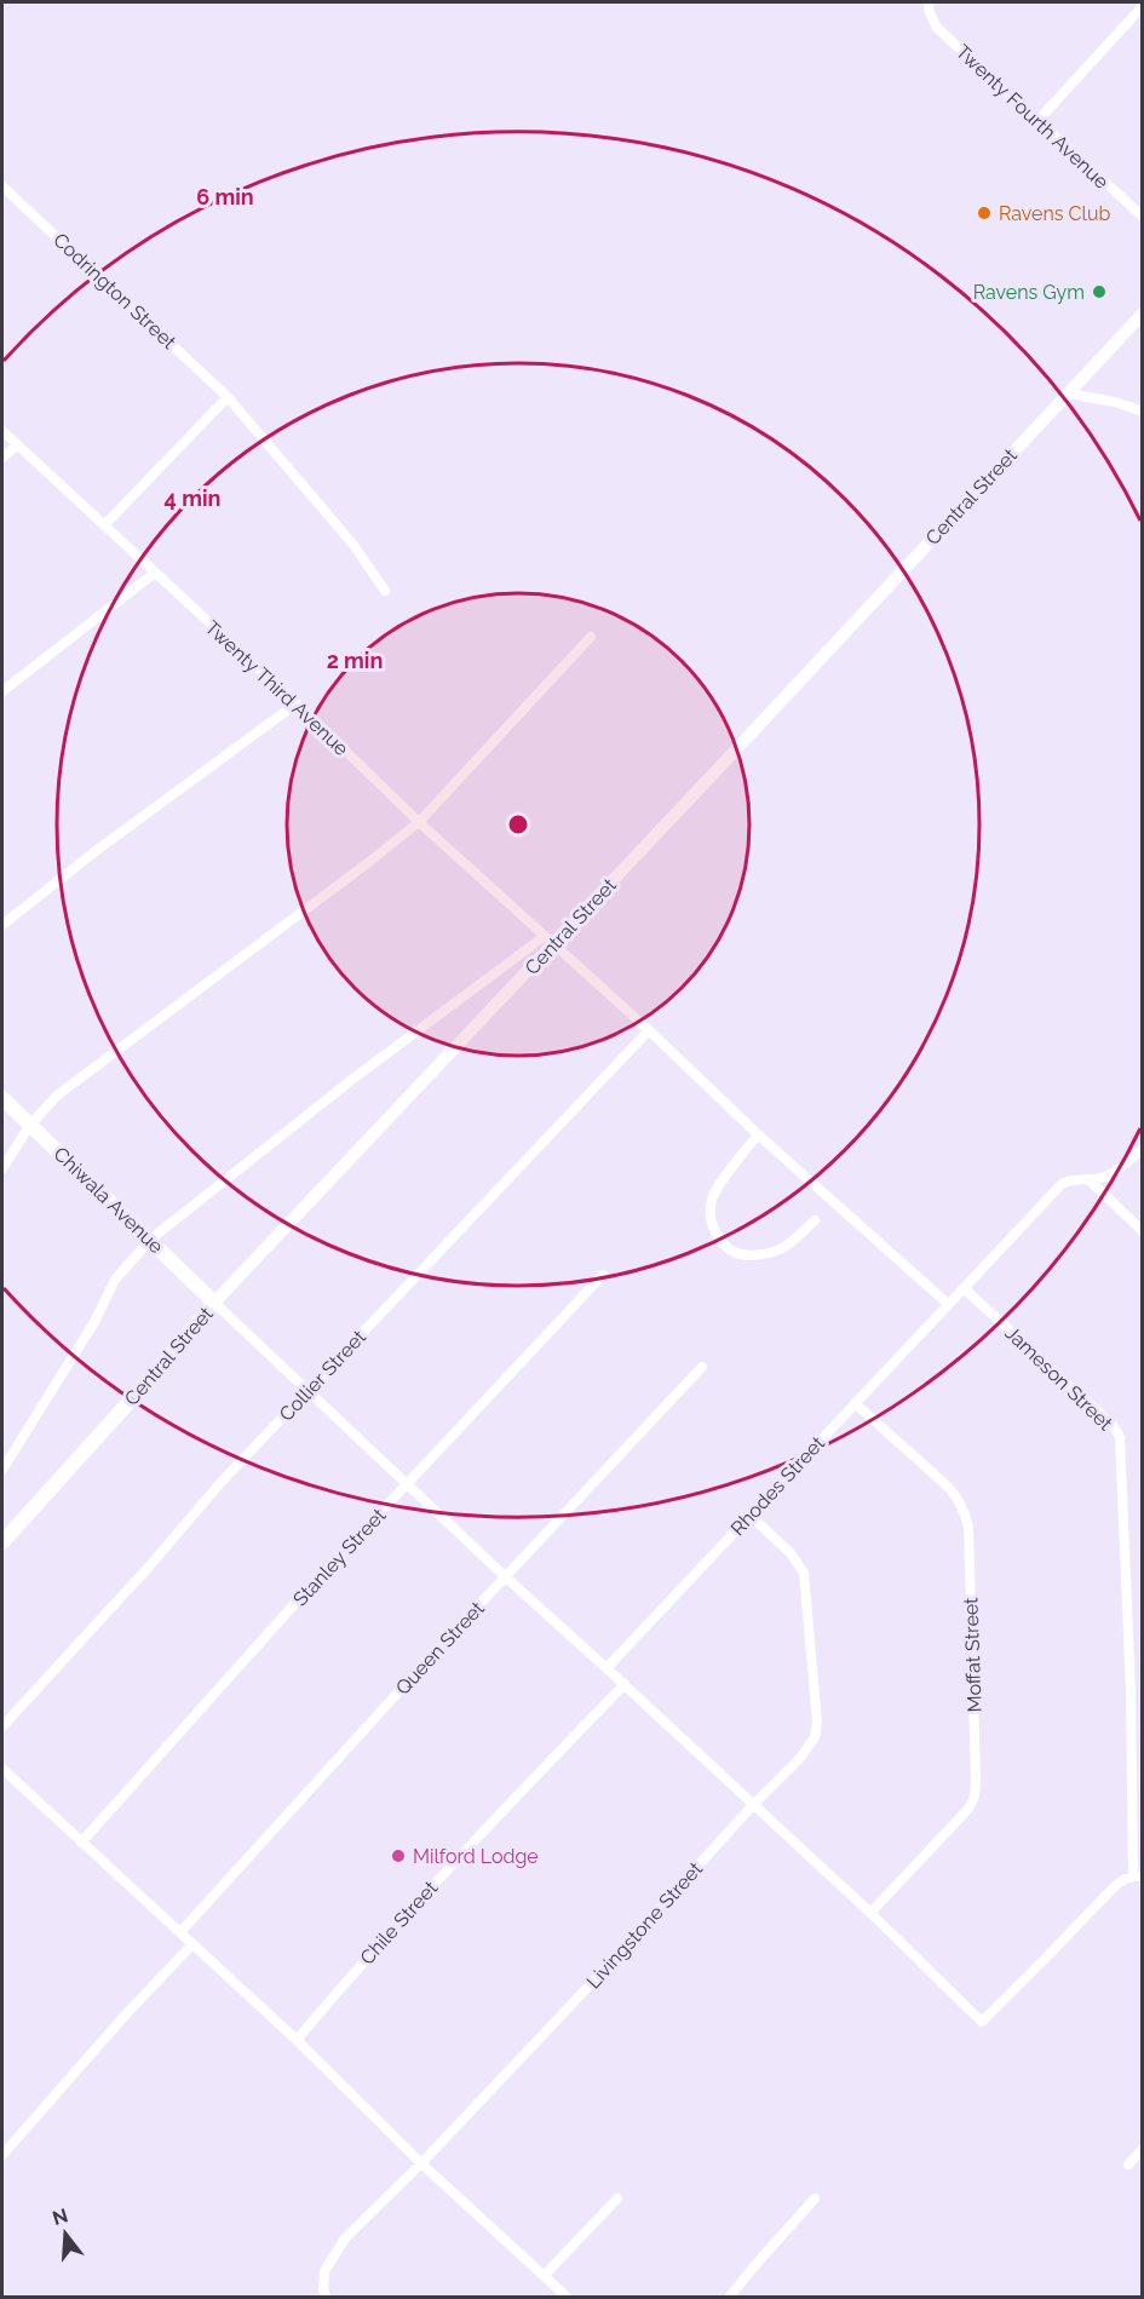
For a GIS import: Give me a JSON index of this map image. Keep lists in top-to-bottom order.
{
  "streets": {
    "main road": ["Central Street", "Chiwala Avenue"],
    "street": [
      "Twenty Fourth Avenue",
      "Codrington Street",
      "Twenty Third Avenue",
      "Collier Street",
      "Jameson Street",
      "Rhodes Street",
      "Stanley Street",
      "Queen Street",
      "Moffat Street",
      "Chile Street",
      "Livingstone Street"
    ]
  },
  "crossings": [
    ["Central Street", "Twenty Third Avenue"],
    ["Central Street", "Chiwala Avenue"],
    ["Twenty Third Avenue", "Collier Street"],
    ["Twenty Third Avenue", "Rhodes Street"],
    ["Jameson Street", "Rhodes Street"],
    ["Rhodes Street", "Moffat Street"],
    ["Rhodes Street", "Livingstone Street"]
  ],
  "places": ["Ravens Club", "Ravens Gym", "Milford Lodge"],
  "north": "top",
  "rings": ["6 min", "4 min", "2 min"]
}
